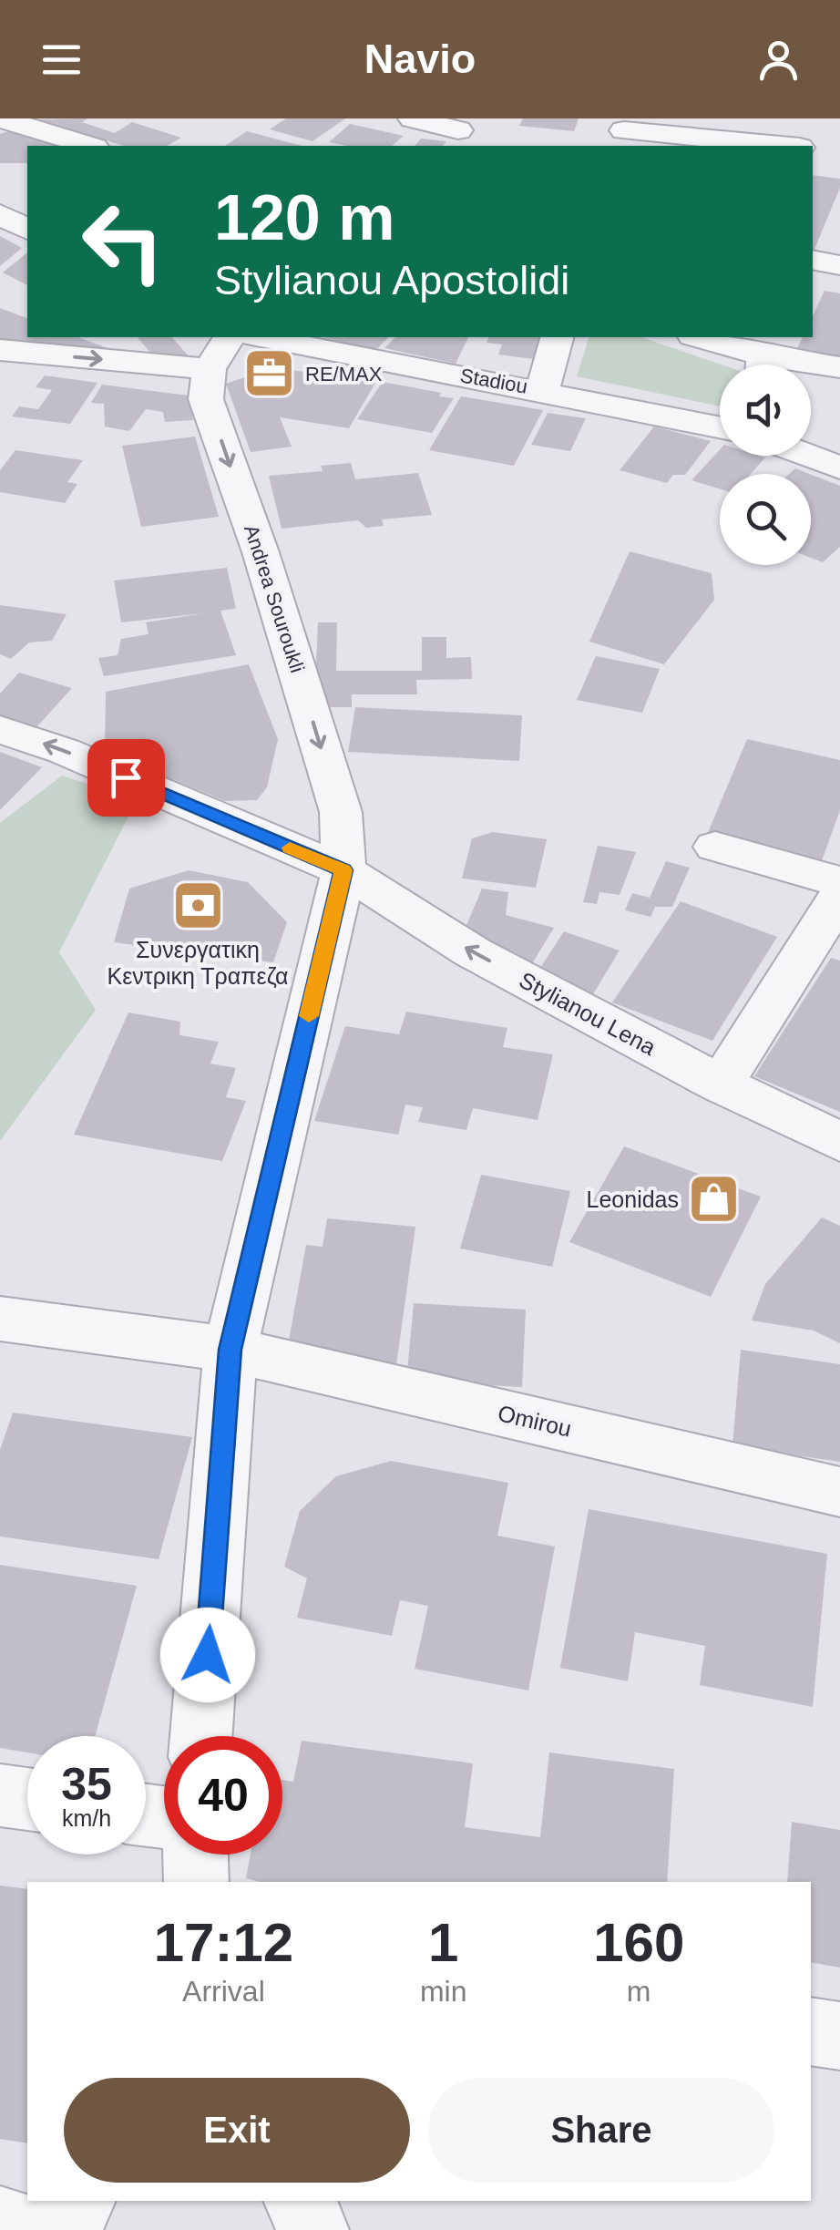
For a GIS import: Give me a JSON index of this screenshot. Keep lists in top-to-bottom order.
{
  "streets": {
    "street": [
      "Stadiou",
      "Andrea Souroukli",
      "Stylianou Lena",
      "Omirou"
    ]
  },
  "crossings": [
    ["Andrea Souroukli", "Stylianou Lena"],
    ["Andrea Souroukli", "Omirou"]
  ],
  "one_way": ["Andrea Souroukli", "Stylianou Lena"],
  "places": {
    "office": ["RE/MAX"],
    "bank": ["Συνεργατικη Κεντρικη Τραπεζα"],
    "shop": ["Leonidas"]
  },
  "page": {
    "header": "Navio",
    "turn": ["120 m", "Stylianou Apostolidi"],
    "speed": "35 km/h",
    "limit": "40",
    "eta": [
      "17:12",
      "Arrival",
      "1",
      "min",
      "160",
      "m"
    ],
    "buttons": ["Exit", "Share"]
  }
}
